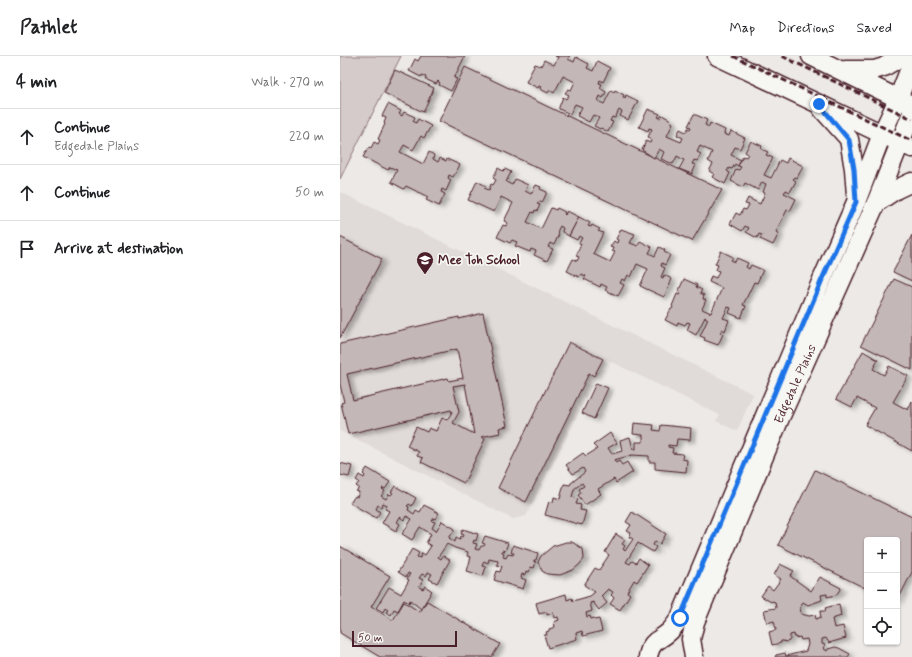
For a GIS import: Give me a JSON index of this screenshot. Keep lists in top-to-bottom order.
{
  "streets": {
    "street": ["Edgedale Plains"]
  },
  "places": {
    "school or university": ["Mee Toh School"]
  },
  "scale_bar": "50 m",
  "page": {
    "header": "Pathlet",
    "nav": ["Map", "Directions", "Saved"],
    "heading": ["4 min", "Walk · 270 m"],
    "list": [
      ["Continue", "Edgedale Plains", "220 m"],
      ["Continue", "50 m"],
      "Arrive at destination"
    ],
    "map_buttons": ["+", "−"],
    "scale": "50 m"
  }
}
